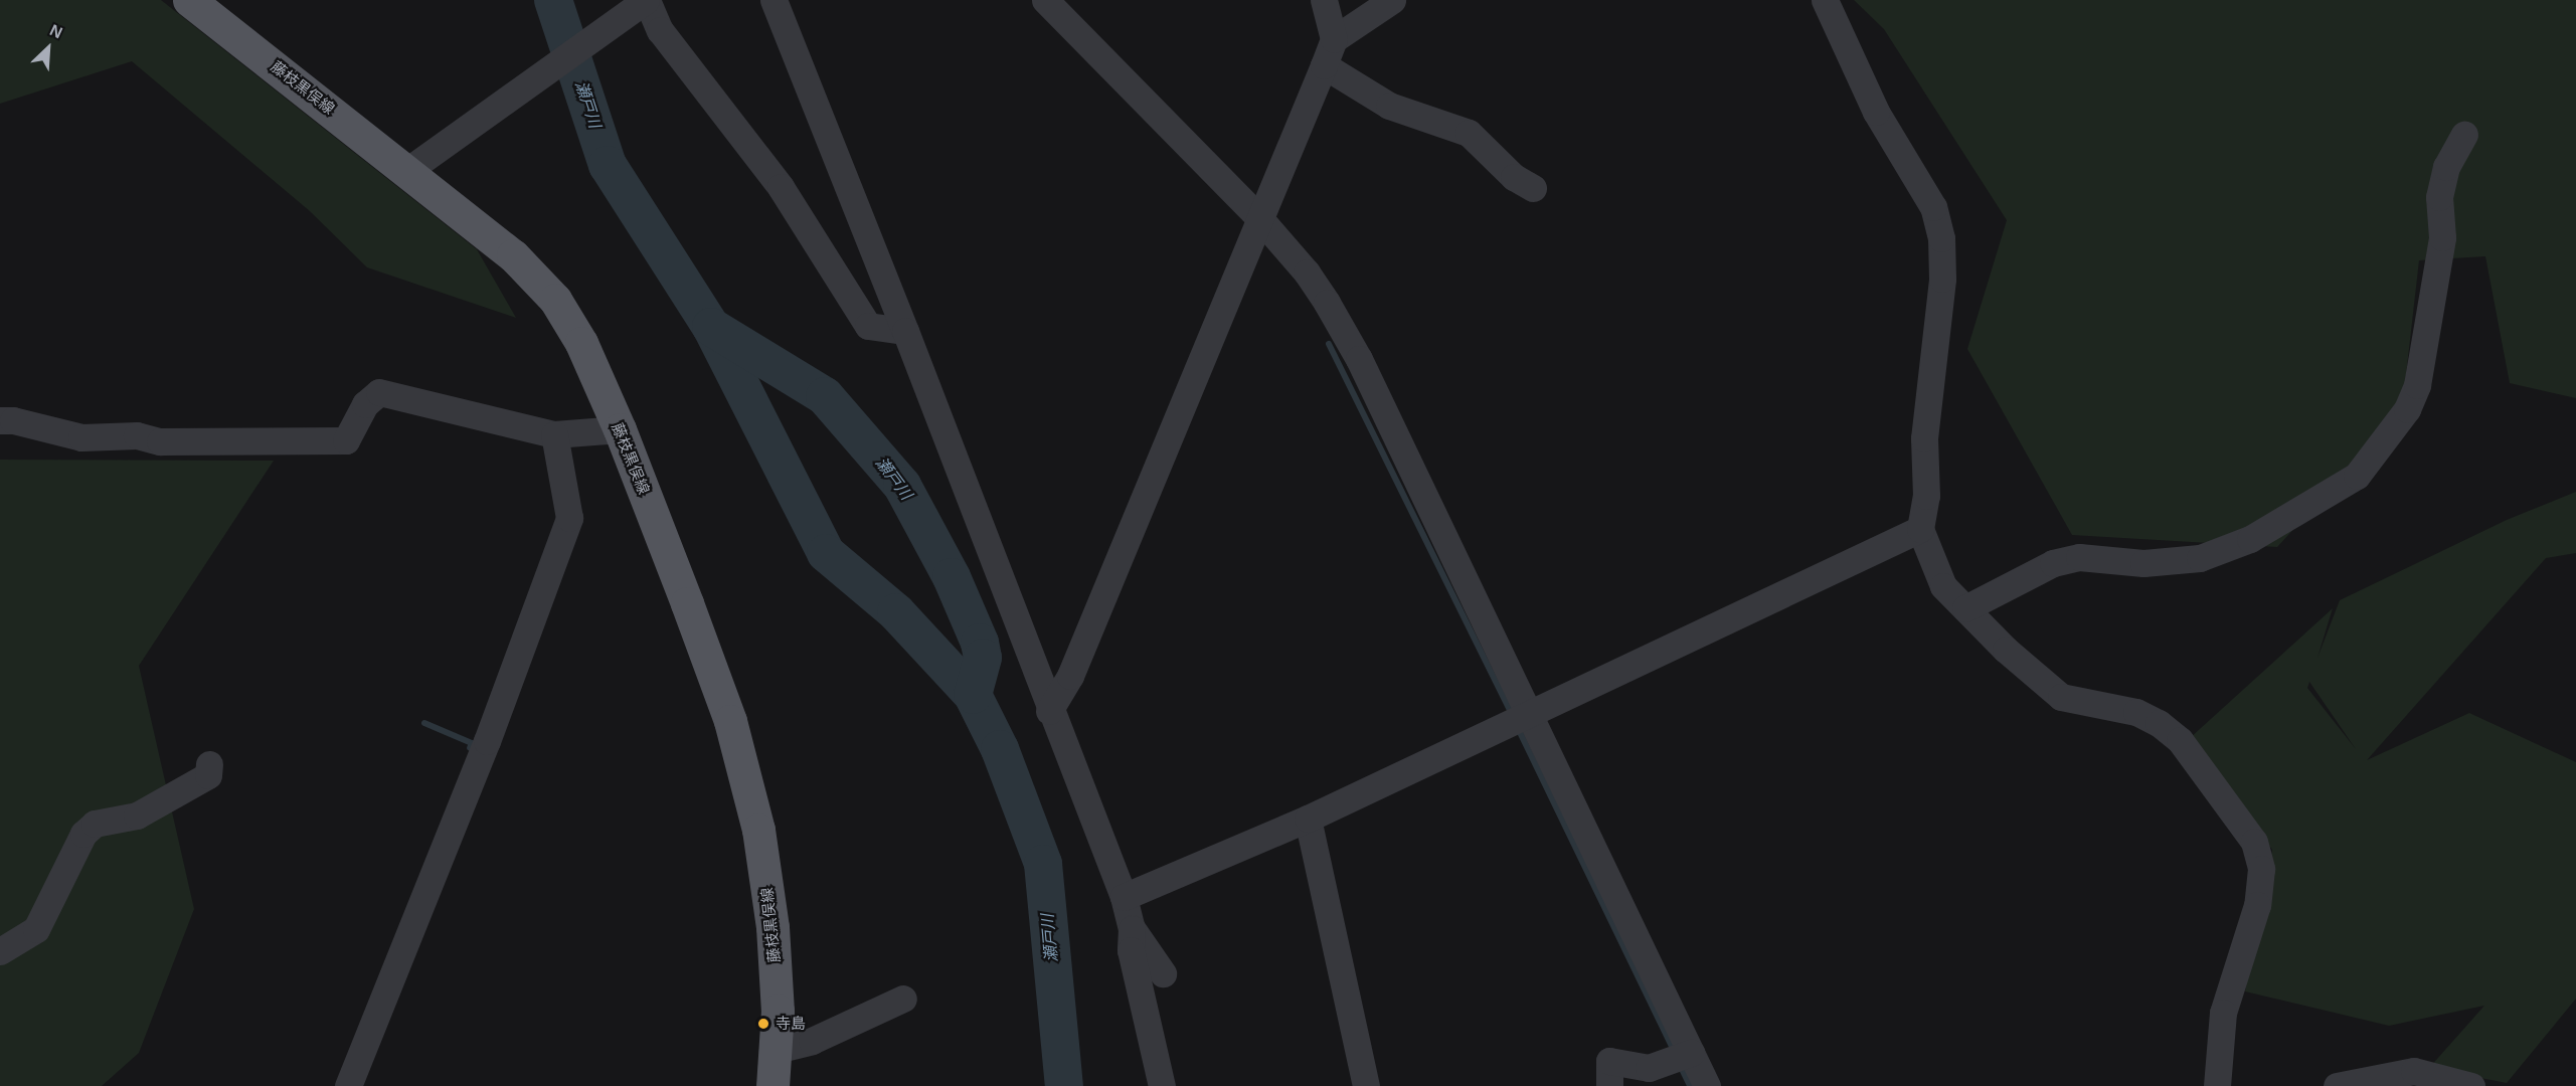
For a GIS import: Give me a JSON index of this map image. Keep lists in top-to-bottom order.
{
  "streets": {
    "main road": ["藤枝黒俣線"]
  },
  "water": ["瀬戸川"],
  "places": ["寺島"],
  "north": "top right"
}
